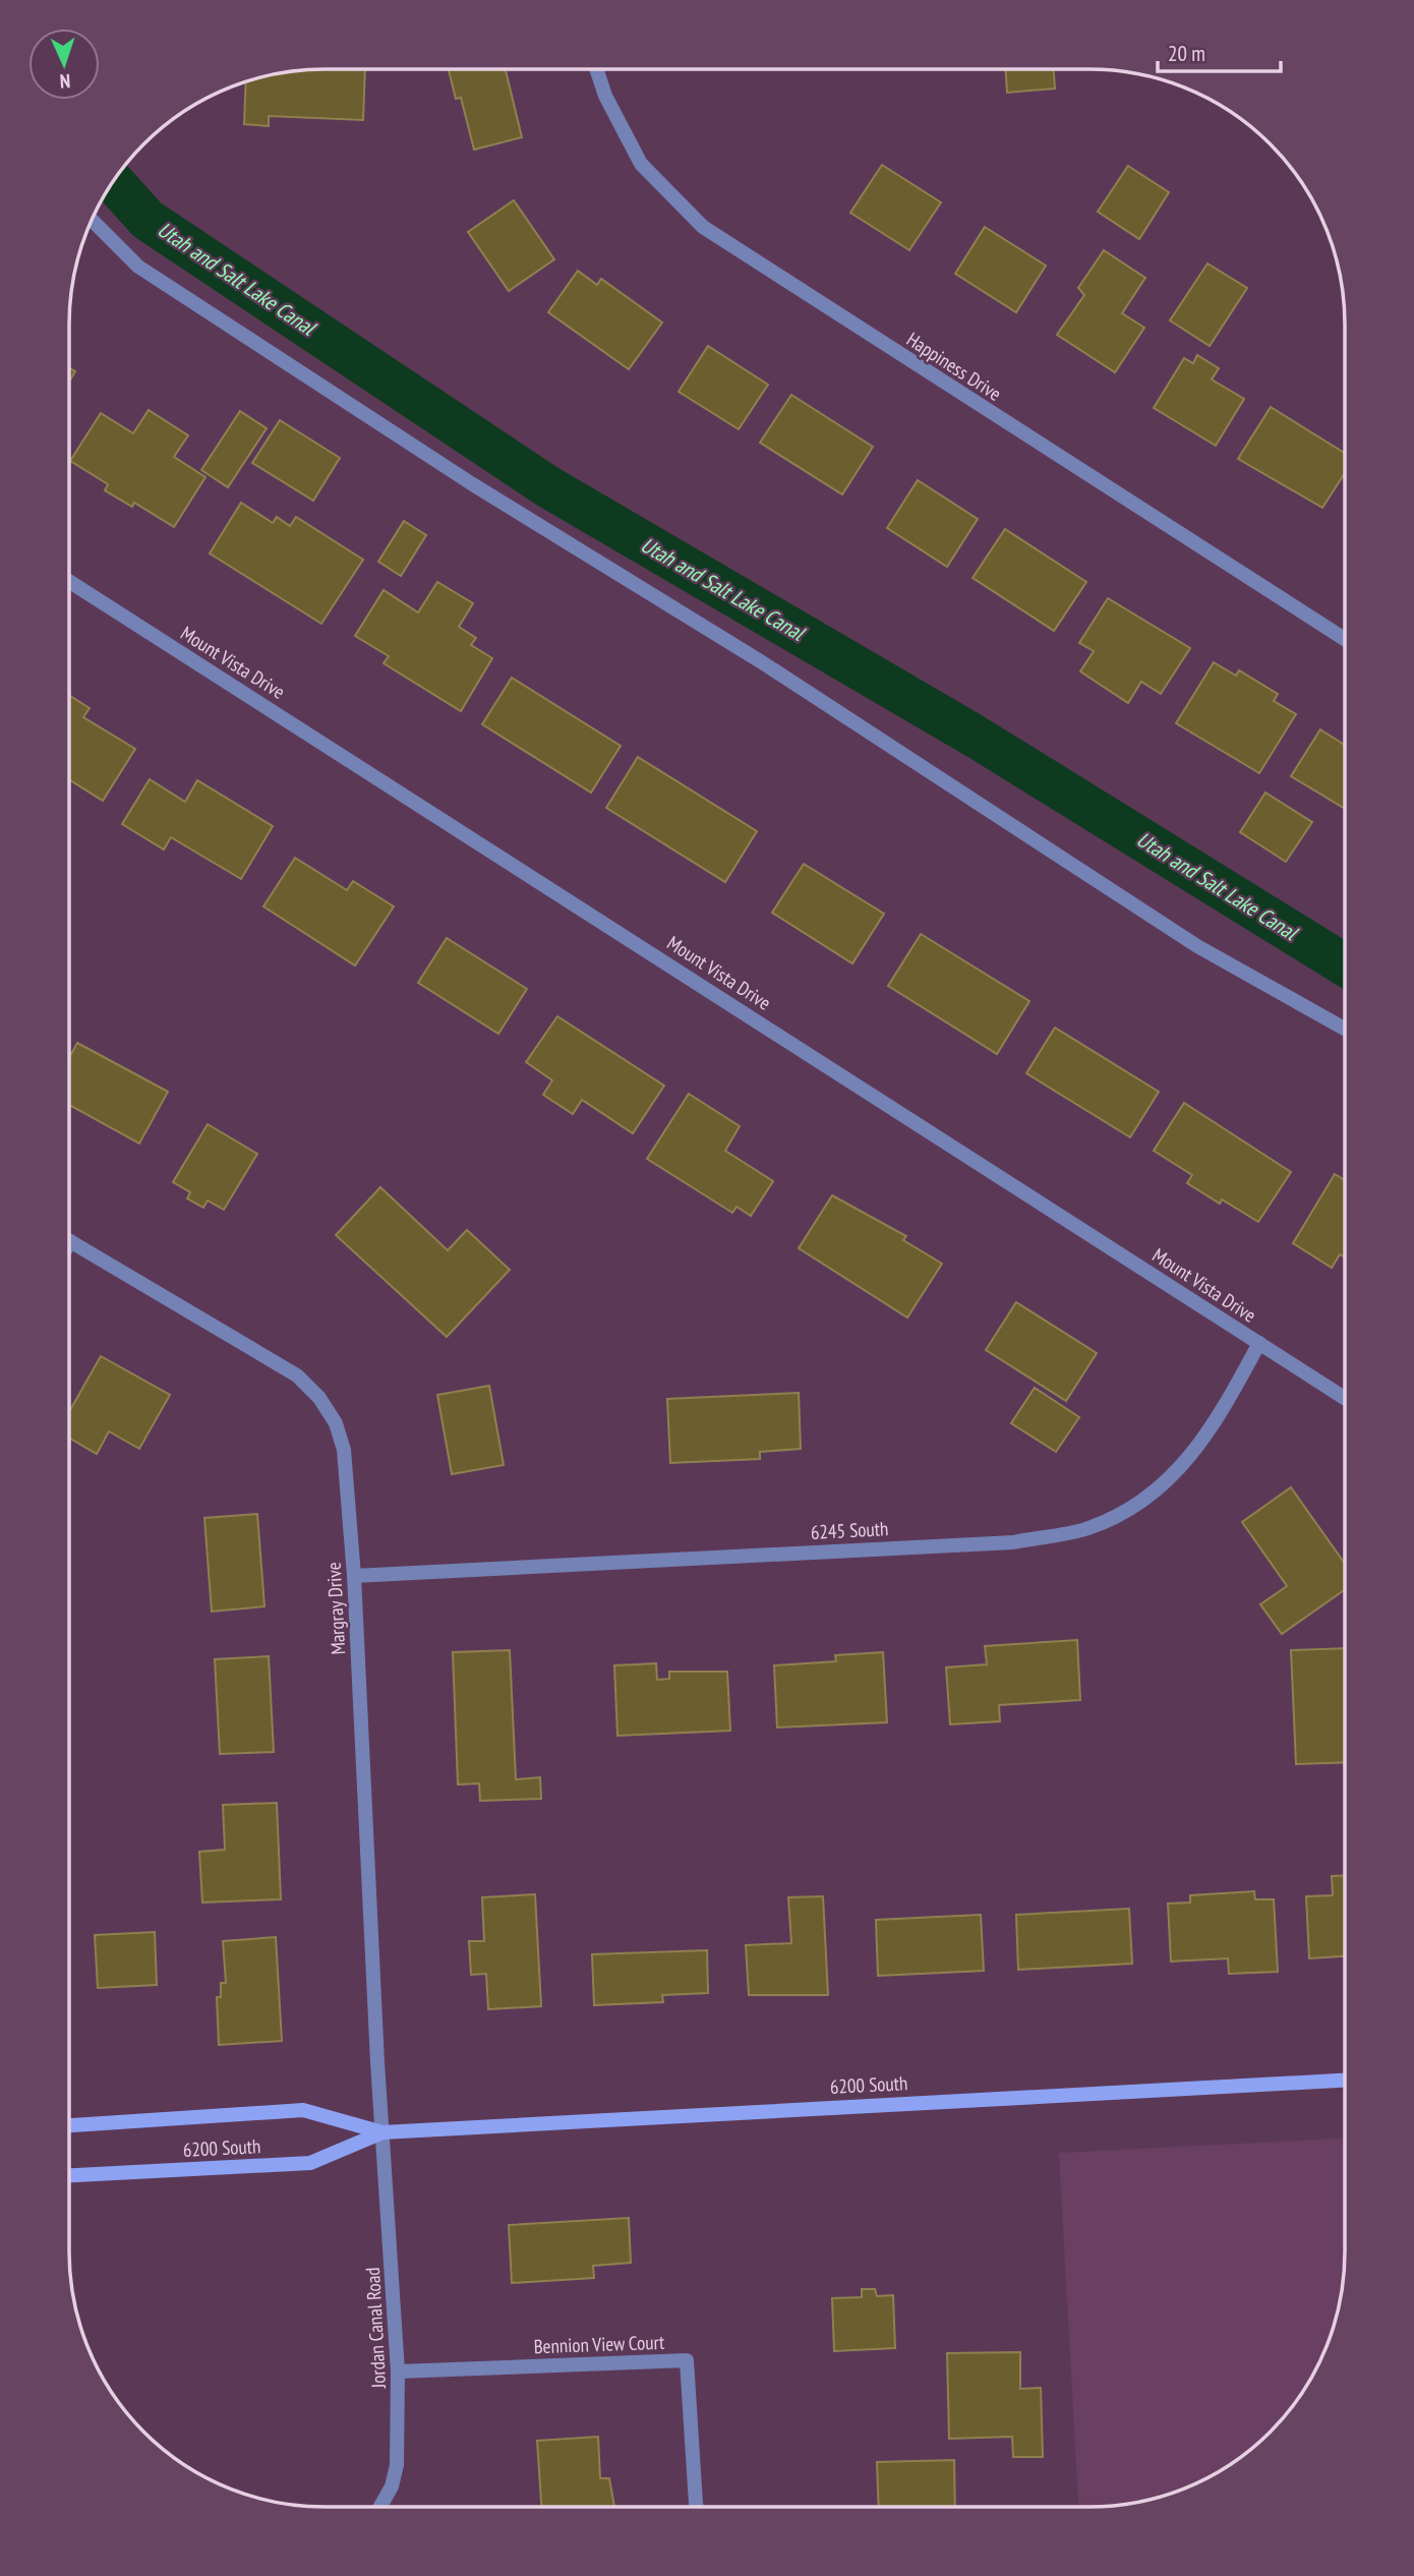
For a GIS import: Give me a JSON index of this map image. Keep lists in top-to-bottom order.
{
  "streets": {
    "main road": ["6200 South"],
    "street": [
      "Happiness Drive",
      "Mount Vista Drive",
      "6245 South",
      "Margray Drive",
      "Jordan Canal Road",
      "Bennion View Court"
    ]
  },
  "crossings": [
    ["Mount Vista Drive", "6245 South"],
    ["6245 South", "Margray Drive"],
    ["Margray Drive", "6200 South"],
    ["Margray Drive", "Jordan Canal Road"],
    ["6200 South", "Jordan Canal Road"],
    ["Jordan Canal Road", "Bennion View Court"]
  ],
  "water": ["Utah and Salt Lake Canal"],
  "scale_bar": "20 m",
  "north": "bottom"
}
